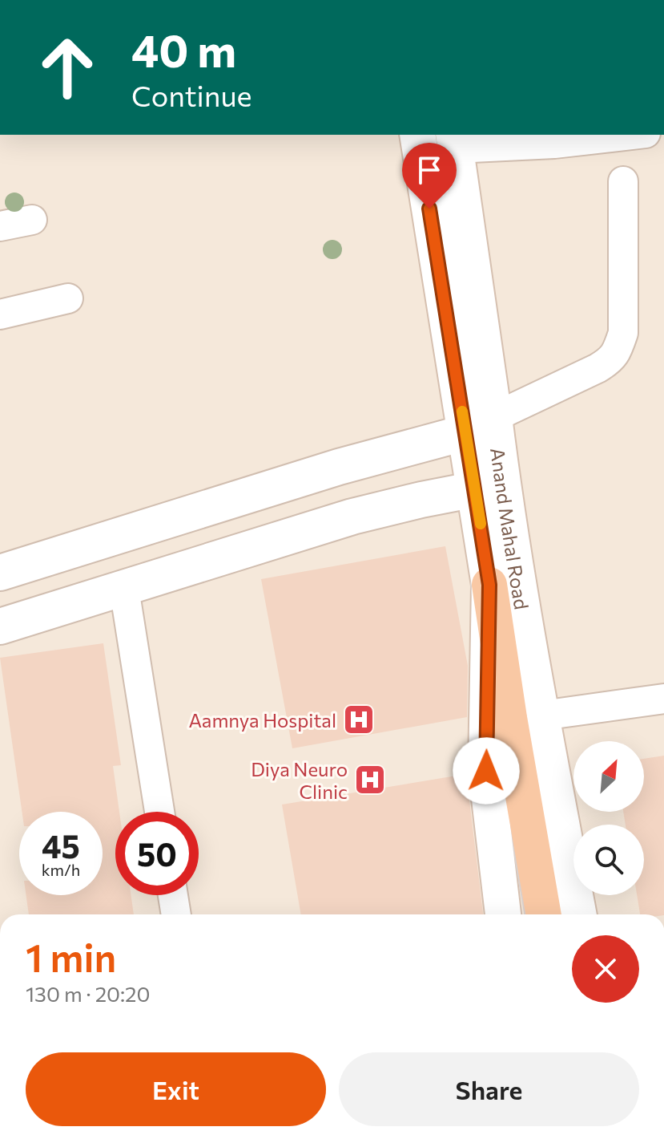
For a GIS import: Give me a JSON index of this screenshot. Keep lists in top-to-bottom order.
{
  "streets": {
    "main road": ["Anand Mahal Road"]
  },
  "places": {
    "hospital": ["Aamnya Hospital", "Diya Neuro Clinic"]
  },
  "north": "top right",
  "page": {
    "turn": ["40 m", "Continue"],
    "speed": "45 km/h",
    "limit": "50",
    "heading": ["1 min", "130 m · 20:20"],
    "buttons": ["Exit", "Share"]
  }
}
